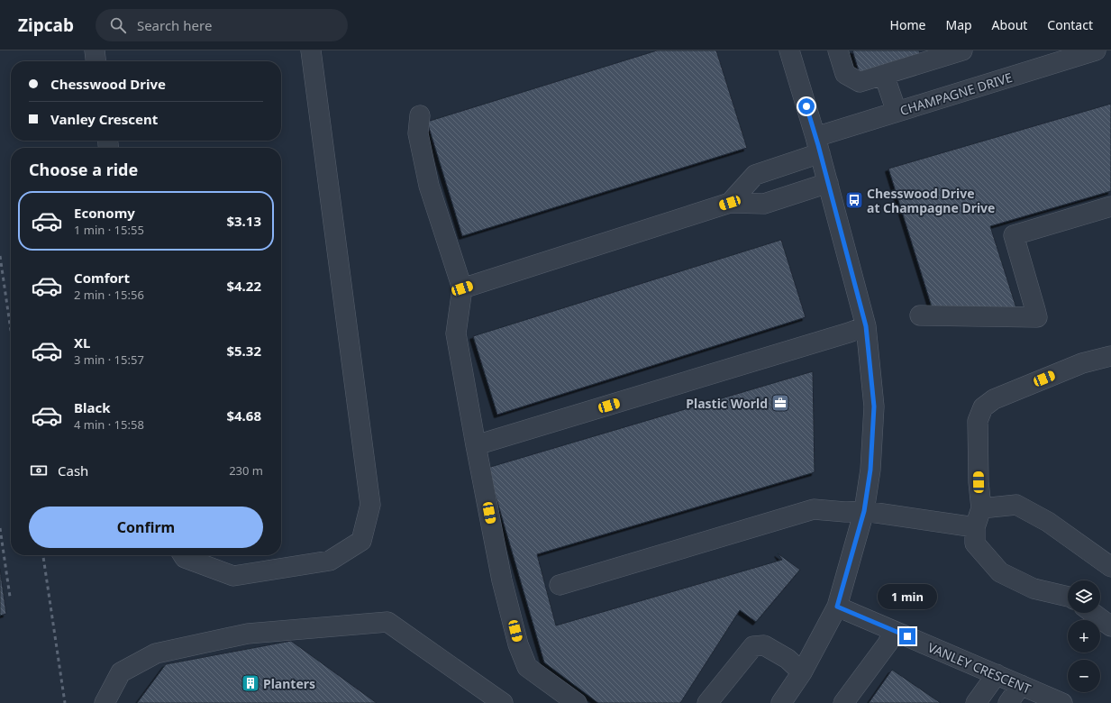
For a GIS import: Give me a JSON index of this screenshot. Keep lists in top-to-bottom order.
{
  "streets": {
    "street": ["CHAMPAGNE DRIVE", "VANLEY CRESCENT"]
  },
  "places": {
    "bus stop": ["Chesswood Drive at Champagne Drive"],
    "office": ["Plastic World"],
    "building": ["Planters"]
  },
  "page": {
    "header": "Zipcab",
    "search": "Search here",
    "nav": [
      "Home",
      "Map",
      "About",
      "Contact"
    ],
    "banner": ["Chesswood Drive", "Vanley Crescent"],
    "heading": "Choose a ride",
    "list": [
      {
        "name": "Economy",
        "note": "1 min · 15:55",
        "value": "$3.13"
      },
      {
        "name": "Comfort",
        "note": "2 min · 15:56",
        "value": "$4.22"
      },
      {
        "name": "XL",
        "note": "3 min · 15:57",
        "value": "$5.32"
      },
      {
        "name": "Black",
        "note": "4 min · 15:58",
        "value": "$4.68"
      }
    ],
    "pay": ["Cash", "230 m"],
    "buttons": "Confirm",
    "map_buttons": ["+", "−"],
    "bubble": "1 min"
  }
}
